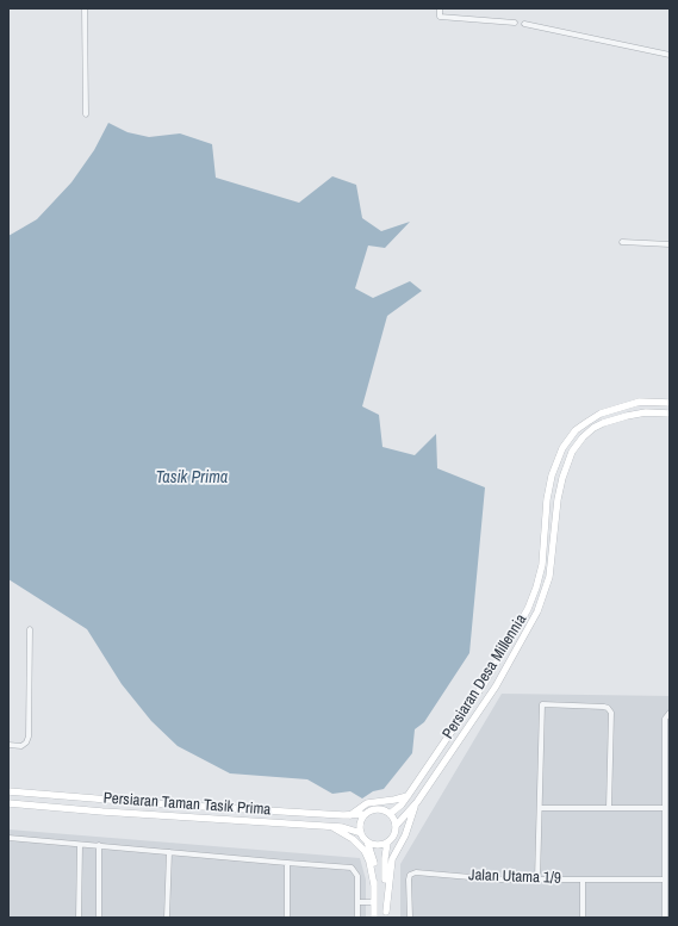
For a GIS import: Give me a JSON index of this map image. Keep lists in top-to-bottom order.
{
  "streets": {
    "main road": ["Persiaran Desa Millennia", "Persiaran Taman Tasik Prima"],
    "street": ["Jalan Utama 1/9"]
  },
  "crossings": [
    ["Persiaran Desa Millennia", "Persiaran Taman Tasik Prima"]
  ],
  "water": ["Tasik Prima"]
}
